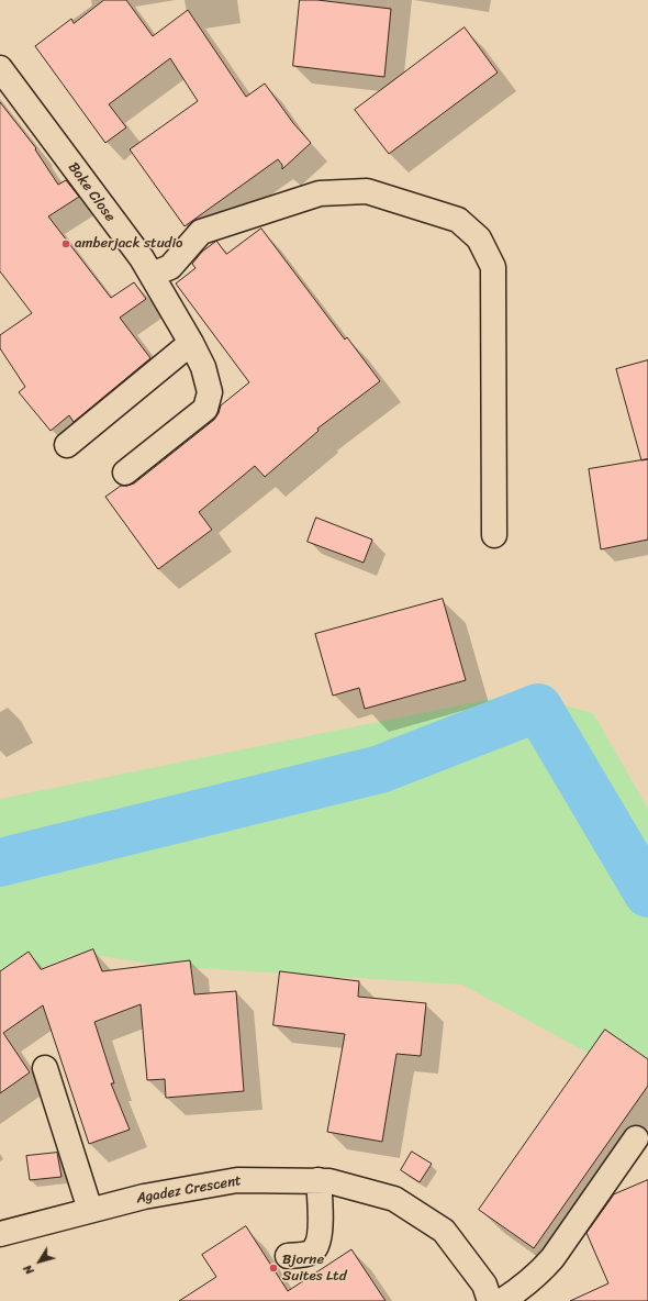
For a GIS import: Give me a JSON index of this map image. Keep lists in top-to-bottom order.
{
  "streets": {
    "street": ["Boke Close", "Agadez Crescent"]
  },
  "places": ["amberjack studio", "Bjorne Suites Ltd"],
  "north": "bottom left"
}
